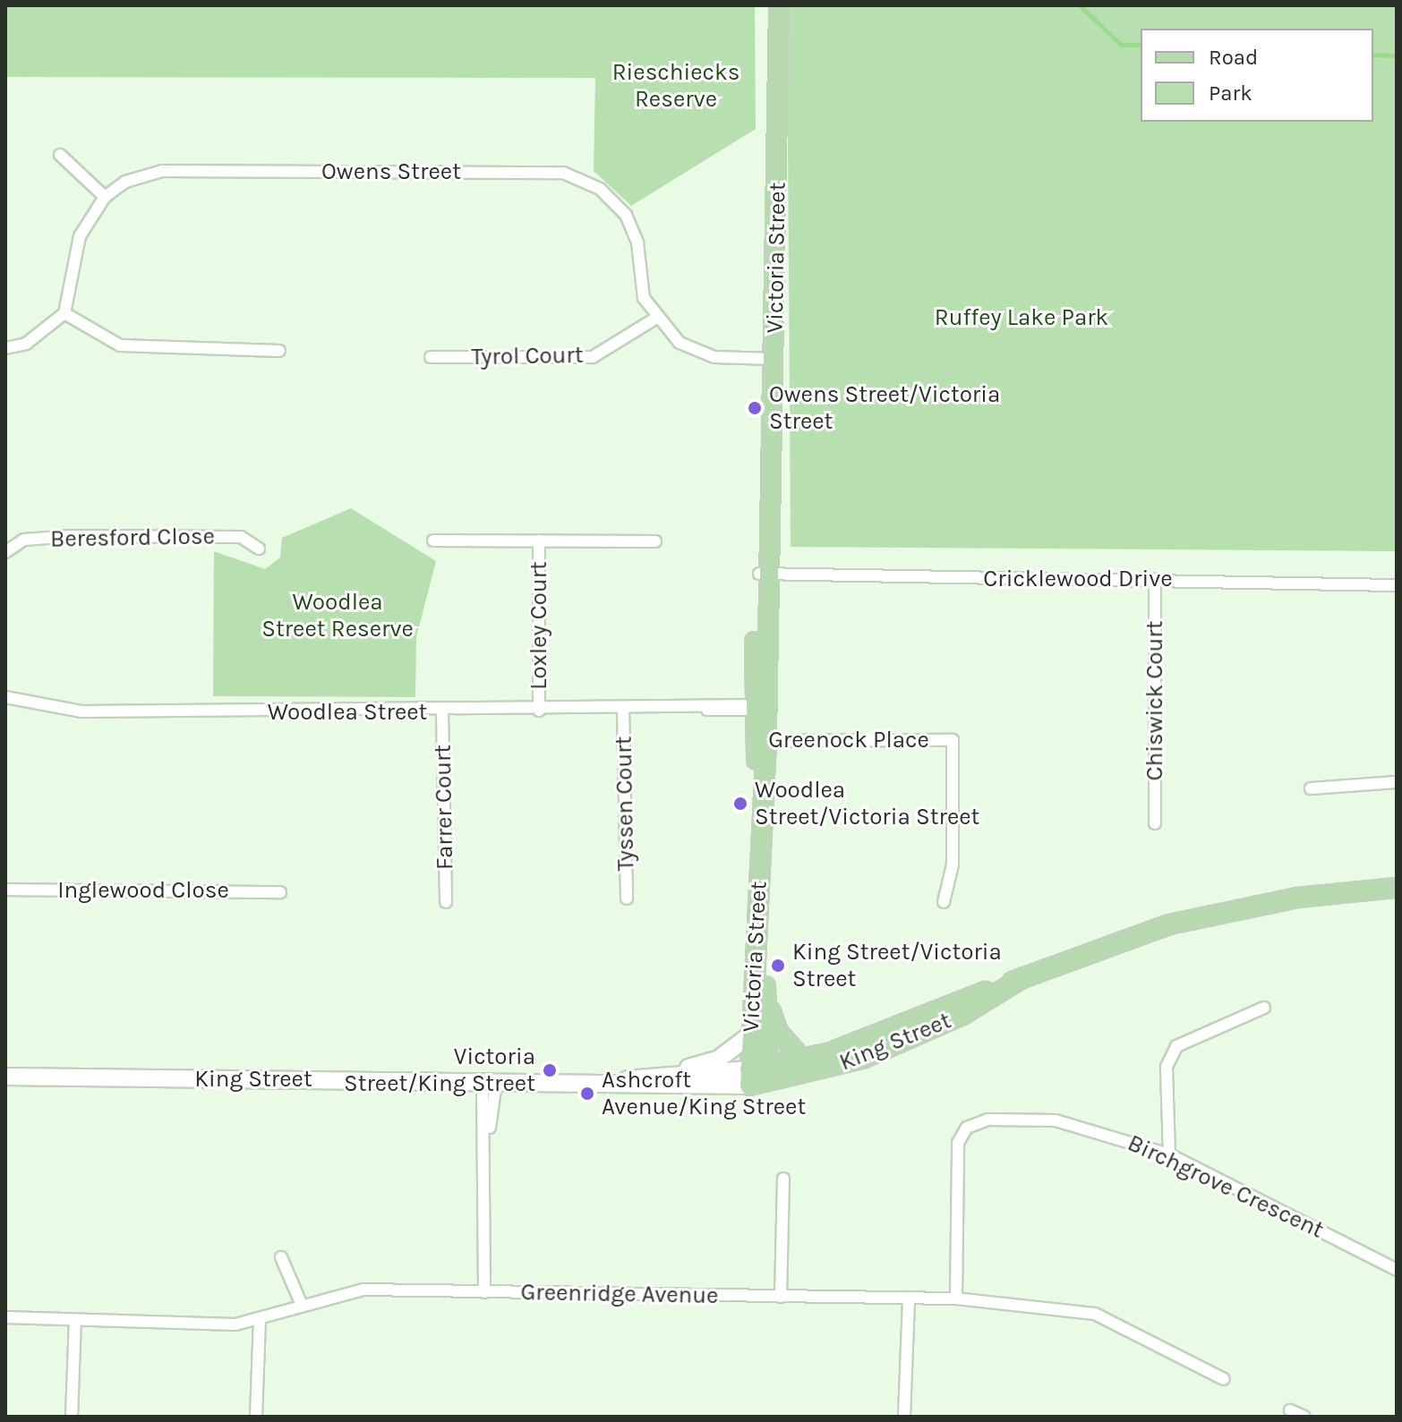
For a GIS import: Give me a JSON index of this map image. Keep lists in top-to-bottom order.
{
  "streets": {
    "main road": ["Victoria Street", "King Street"],
    "street": [
      "Owens Street",
      "Tyrol Court",
      "Beresford Close",
      "Cricklewood Drive",
      "Loxley Court",
      "Chiswick Court",
      "Woodlea Street",
      "Greenock Place",
      "Tyssen Court",
      "Farrer Court",
      "Inglewood Close",
      "Birchgrove Crescent",
      "Greenridge Avenue"
    ]
  },
  "crossings": [
    ["Owens Street", "Victoria Street"],
    ["Owens Street", "Tyrol Court"],
    ["Victoria Street", "Cricklewood Drive"],
    ["Victoria Street", "Woodlea Street"],
    ["Victoria Street", "Greenock Place"],
    ["Victoria Street", "King Street"],
    ["Cricklewood Drive", "Chiswick Court"],
    ["Loxley Court", "Woodlea Street"],
    ["Woodlea Street", "Tyssen Court"],
    ["Woodlea Street", "Farrer Court"],
    ["Birchgrove Crescent", "Greenridge Avenue"]
  ],
  "parks": ["Rieschiecks Reserve", "Ruffey Lake Park", "Woodlea Street Reserve"],
  "places": [
    "Owens Street/Victoria Street",
    "Woodlea Street/Victoria Street",
    "King Street/Victoria Street",
    "Victoria Street/King Street",
    "Ashcroft Avenue/King Street"
  ],
  "legend": ["Road", "Park"]
}
